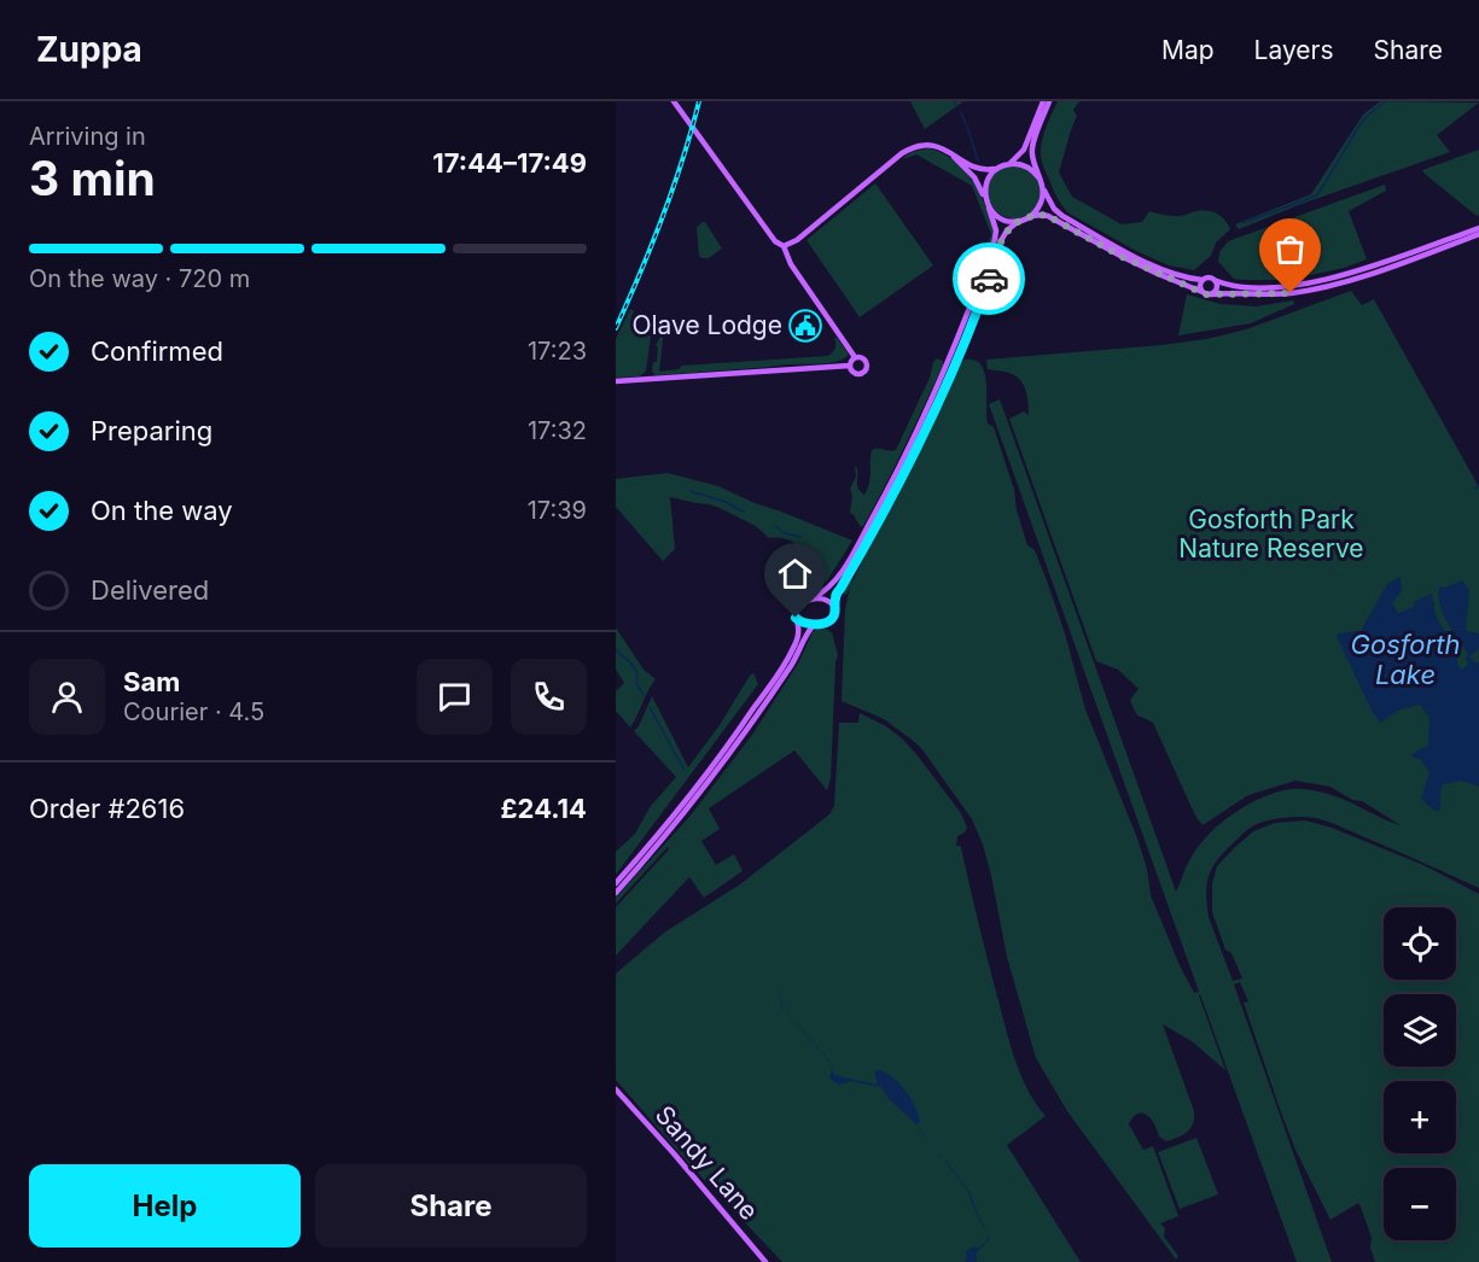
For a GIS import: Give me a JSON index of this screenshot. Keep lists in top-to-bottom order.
{
  "streets": {
    "main road": ["Sandy Lane"]
  },
  "water": ["Gosforth Lake"],
  "parks": ["Gosforth Park Nature Reserve"],
  "places": {
    "public building": ["Olave Lodge"]
  },
  "page": {
    "header": "Zuppa",
    "nav": ["Map", "Layers", "Share"],
    "heading": ["3 min", "Arriving in", "17:44–17:49"],
    "panel": [
      "Sam",
      "Courier · 4.5",
      "Order #2616",
      "£24.14"
    ],
    "bar": "On the way · 720 m",
    "list": [
      ["Confirmed", "17:23"],
      ["Preparing", "17:32"],
      ["On the way", "17:39"],
      "Delivered"
    ],
    "map_buttons": ["+", "−"],
    "buttons": ["Help", "Share"]
  }
}
